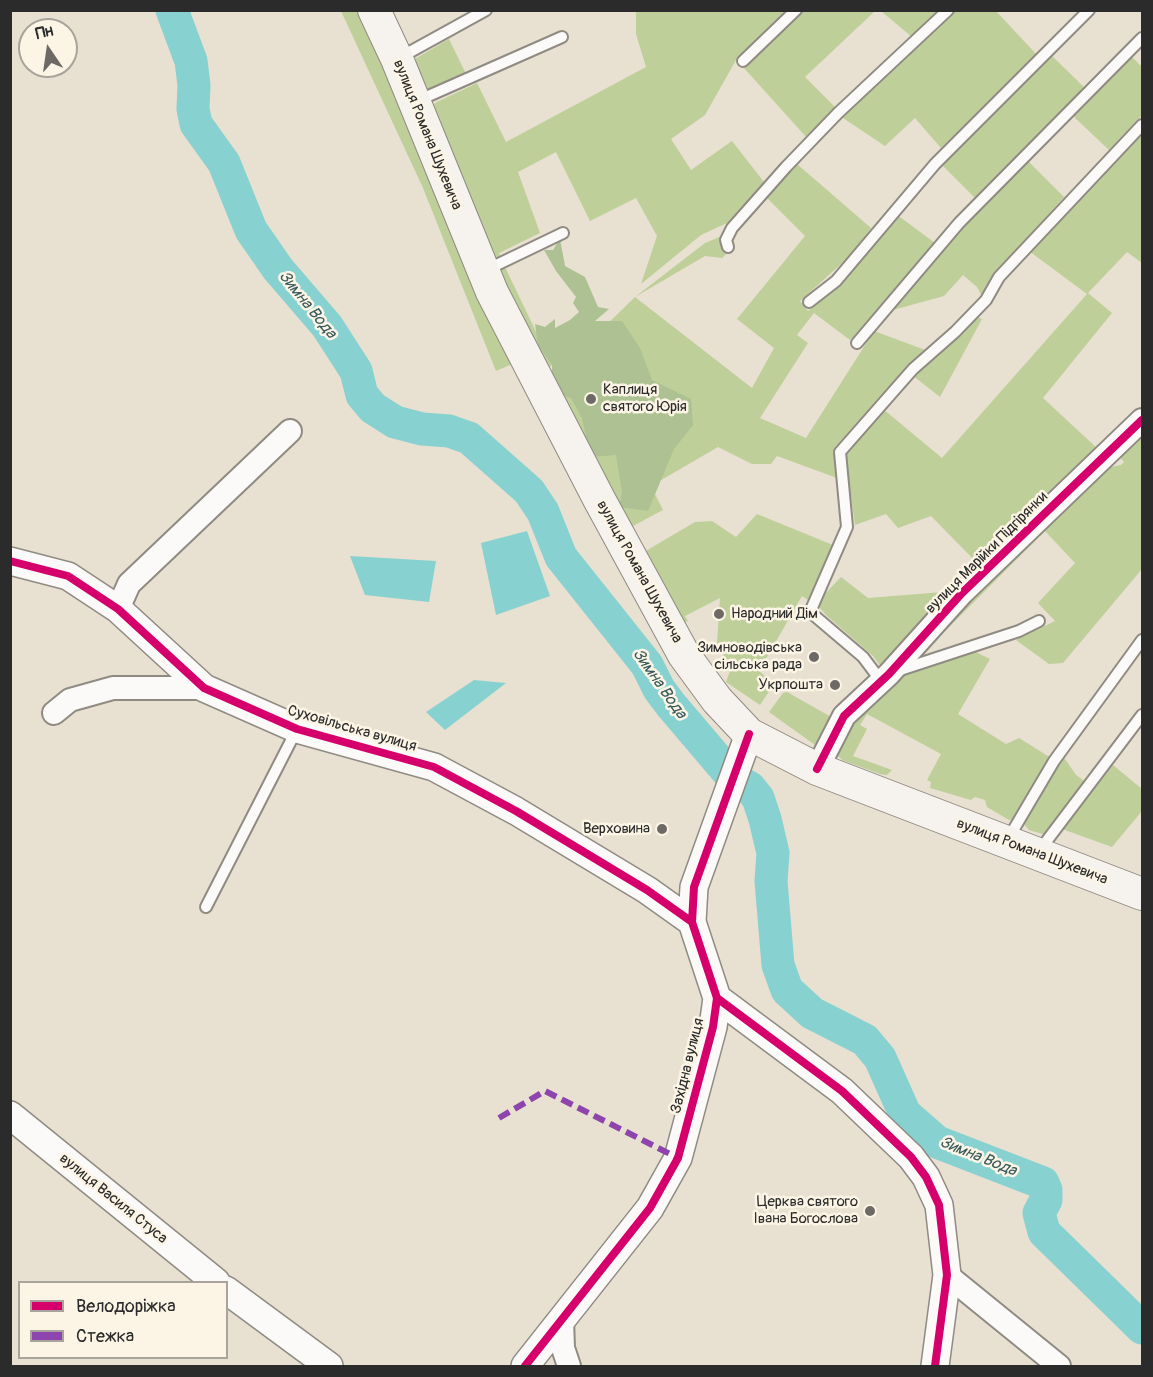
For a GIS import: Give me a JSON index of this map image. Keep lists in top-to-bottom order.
{
  "streets": {
    "main road": ["вулиця Романа Шухевича"],
    "street": [
      "вулиця Марійки Підгірянки",
      "Суховільська вулиця",
      "Західна вулиця",
      "вулиця Василя Стуса"
    ]
  },
  "crossings": [
    ["вулиця Романа Шухевича", "вулиця Марійки Підгірянки"],
    ["вулиця Романа Шухевича", "Західна вулиця"],
    ["Суховільська вулиця", "Західна вулиця"]
  ],
  "water": ["Зимна Вода"],
  "places": [
    "Каплиця святого Юрія",
    "Народний Дім",
    "Зимноводівська сільська рада",
    "Укрпошта",
    "Верховина",
    "Церква святого Івана Богослова"
  ],
  "legend": ["Велодоріжка", "Стежка"],
  "north": "top"
}
